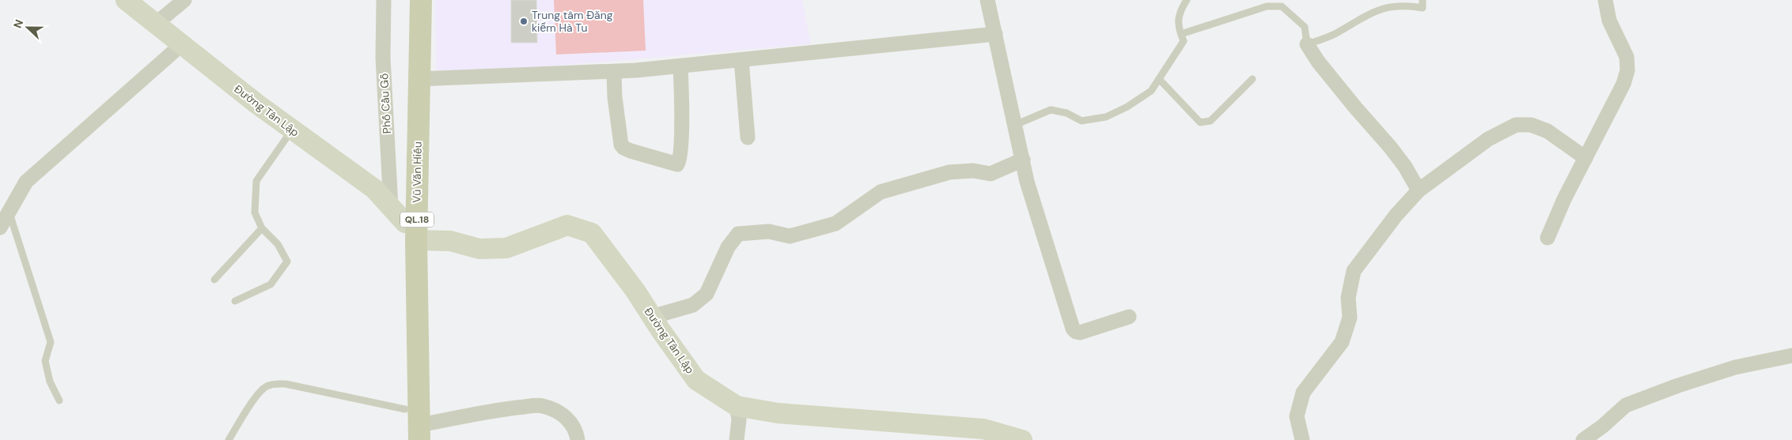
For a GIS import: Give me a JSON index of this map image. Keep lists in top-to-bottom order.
{
  "streets": {
    "main road": ["Vũ Văn Hiếu", "QL.18"],
    "street": ["Phố Cầu Gỗ", "Đường Tân Lập"]
  },
  "crossings": [
    ["Phố Cầu Gỗ", "Đường Tân Lập"],
    ["Đường Tân Lập", "Vũ Văn Hiếu"]
  ],
  "places": ["Trung tâm Đăng kiểm Hà Tu"],
  "north": "left"
}
